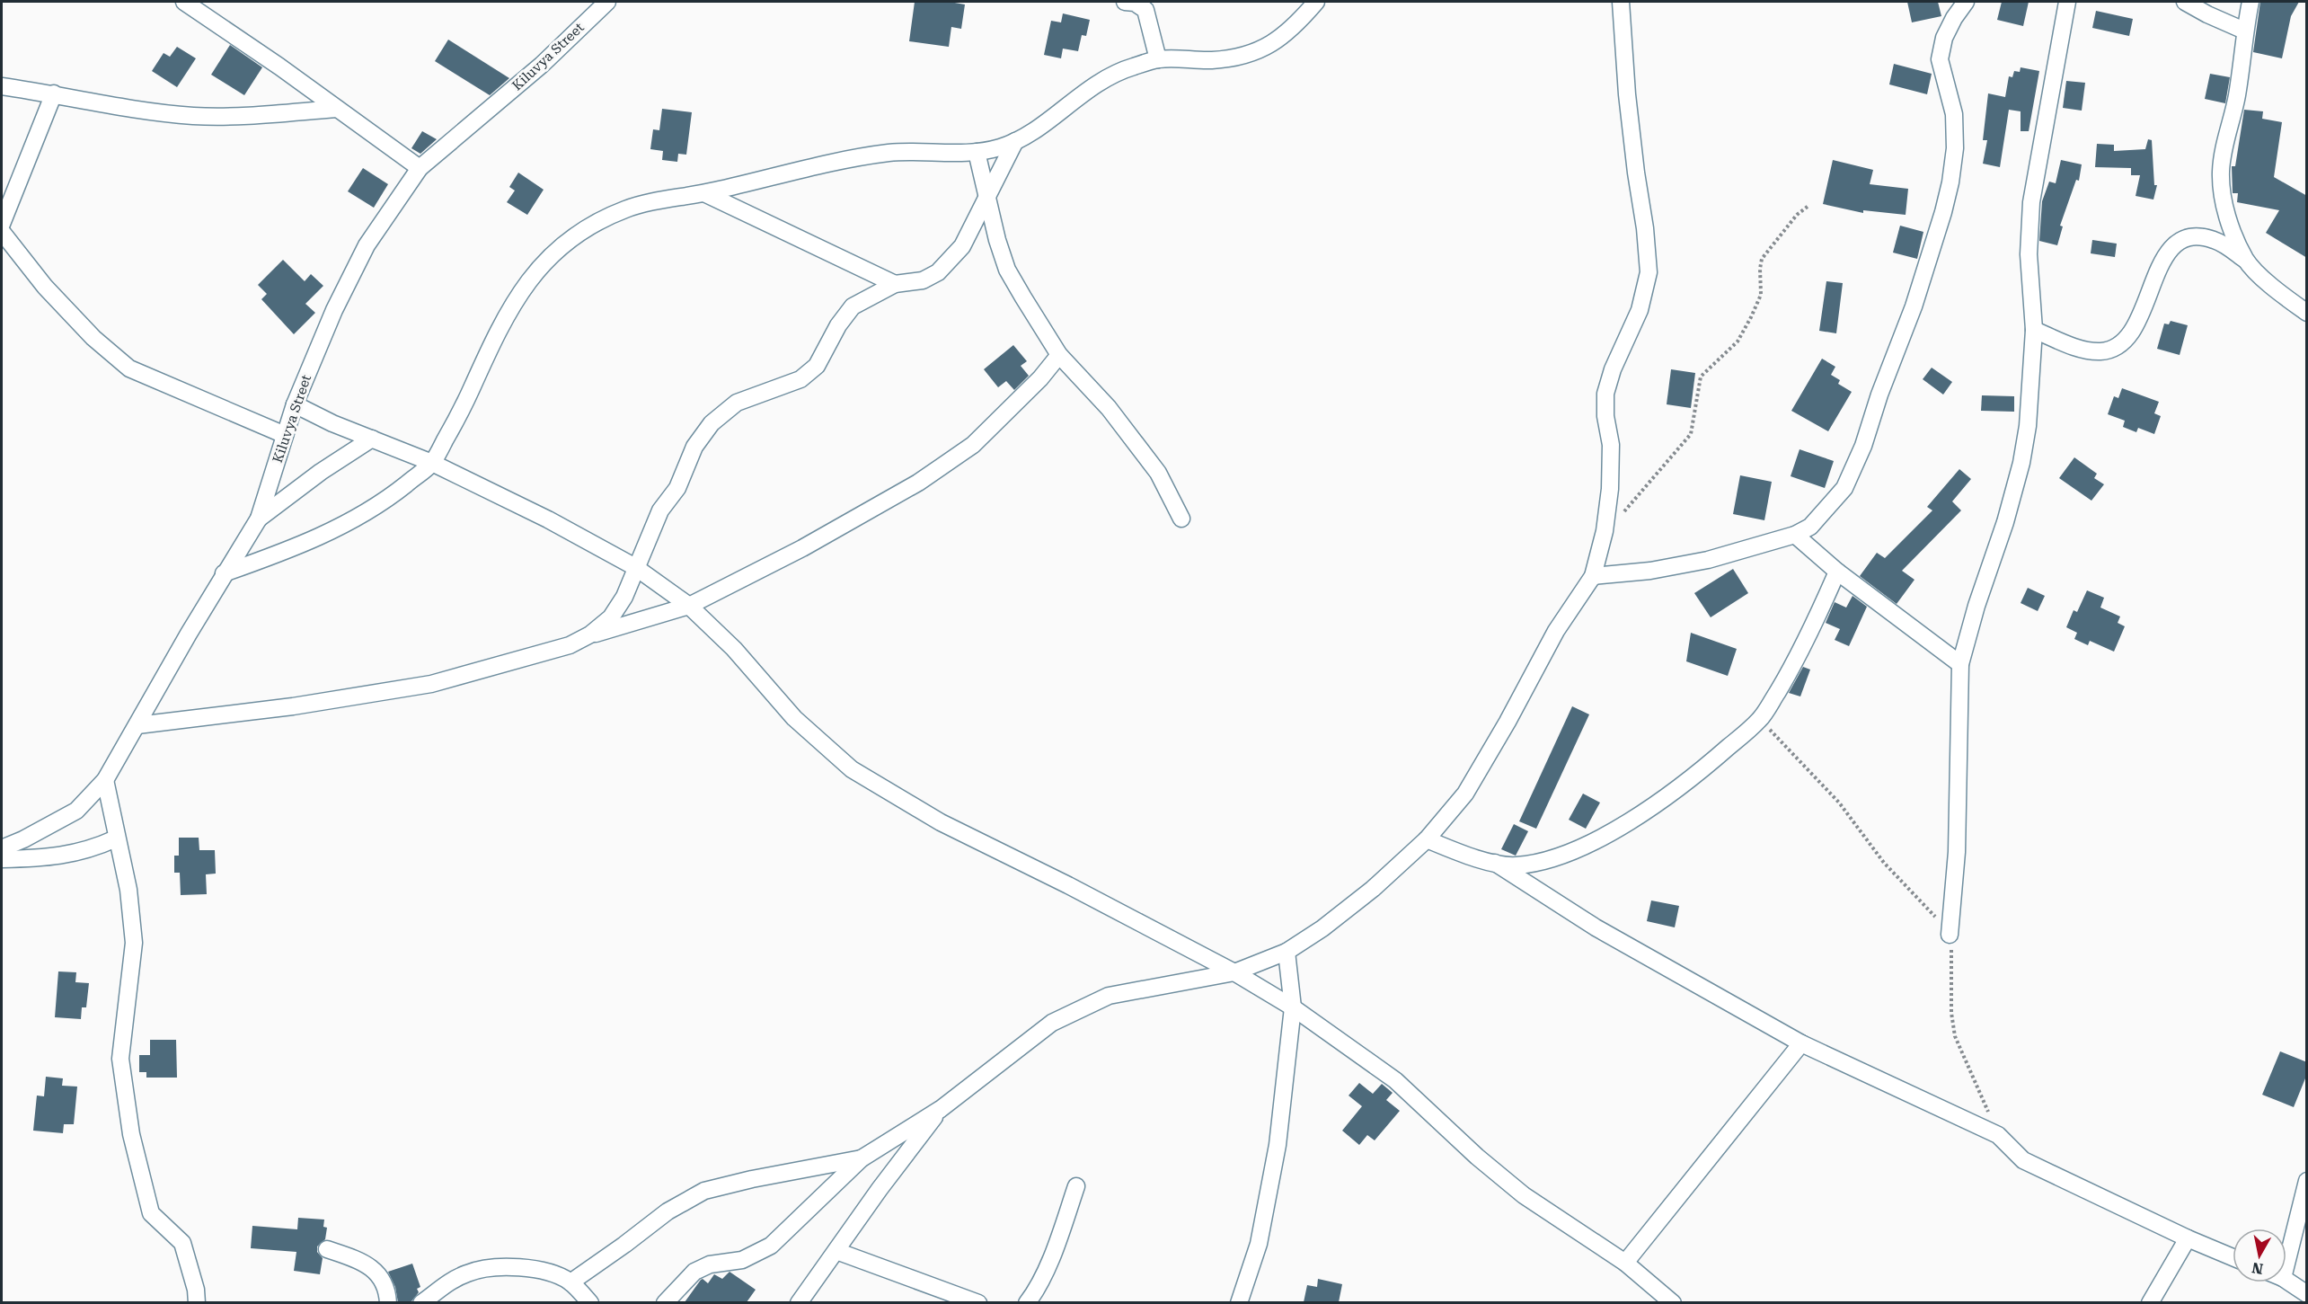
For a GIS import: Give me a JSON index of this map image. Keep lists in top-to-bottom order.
{
  "streets": {
    "street": ["Kiluvya Street"]
  },
  "north": "bottom"
}
